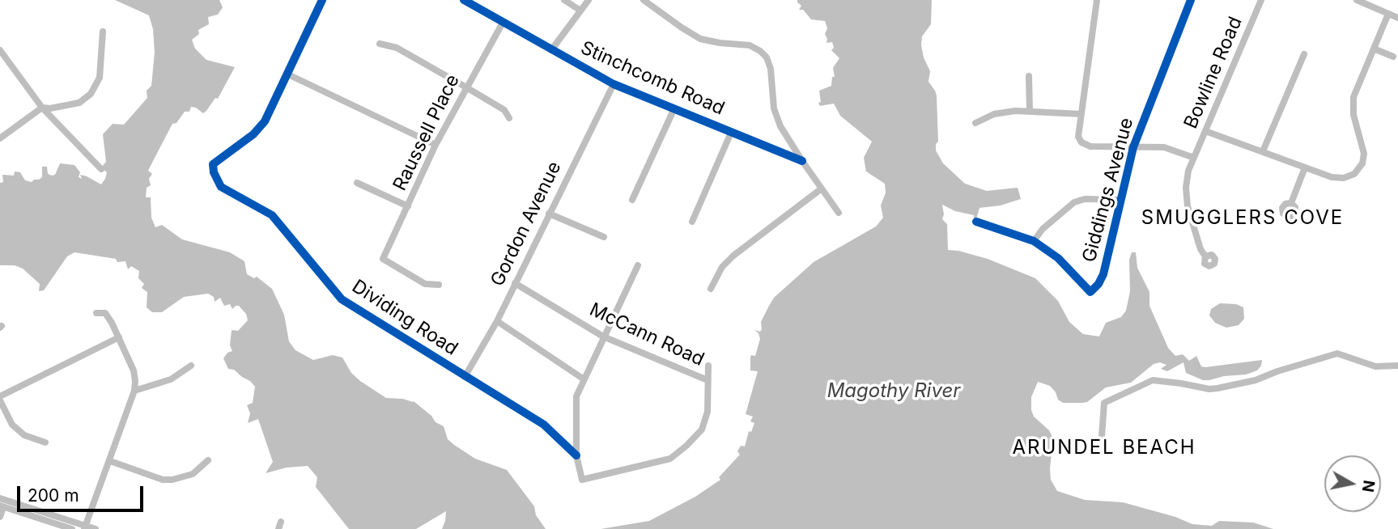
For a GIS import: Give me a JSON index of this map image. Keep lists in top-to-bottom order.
{
  "streets": {
    "street": [
      "Bowline Road",
      "Stinchcomb Road",
      "Raussell Place",
      "Giddings Avenue",
      "Gordon Avenue",
      "Dividing Road",
      "McCann Road"
    ]
  },
  "crossings": [
    ["Stinchcomb Road", "Raussell Place"],
    ["Stinchcomb Road", "Gordon Avenue"],
    ["Gordon Avenue", "Dividing Road"],
    ["Gordon Avenue", "McCann Road"]
  ],
  "districts": ["SMUGGLERS COVE", "ARUNDEL BEACH"],
  "water": ["Magothy River"],
  "scale_bar": "200 m",
  "north": "right"
}
